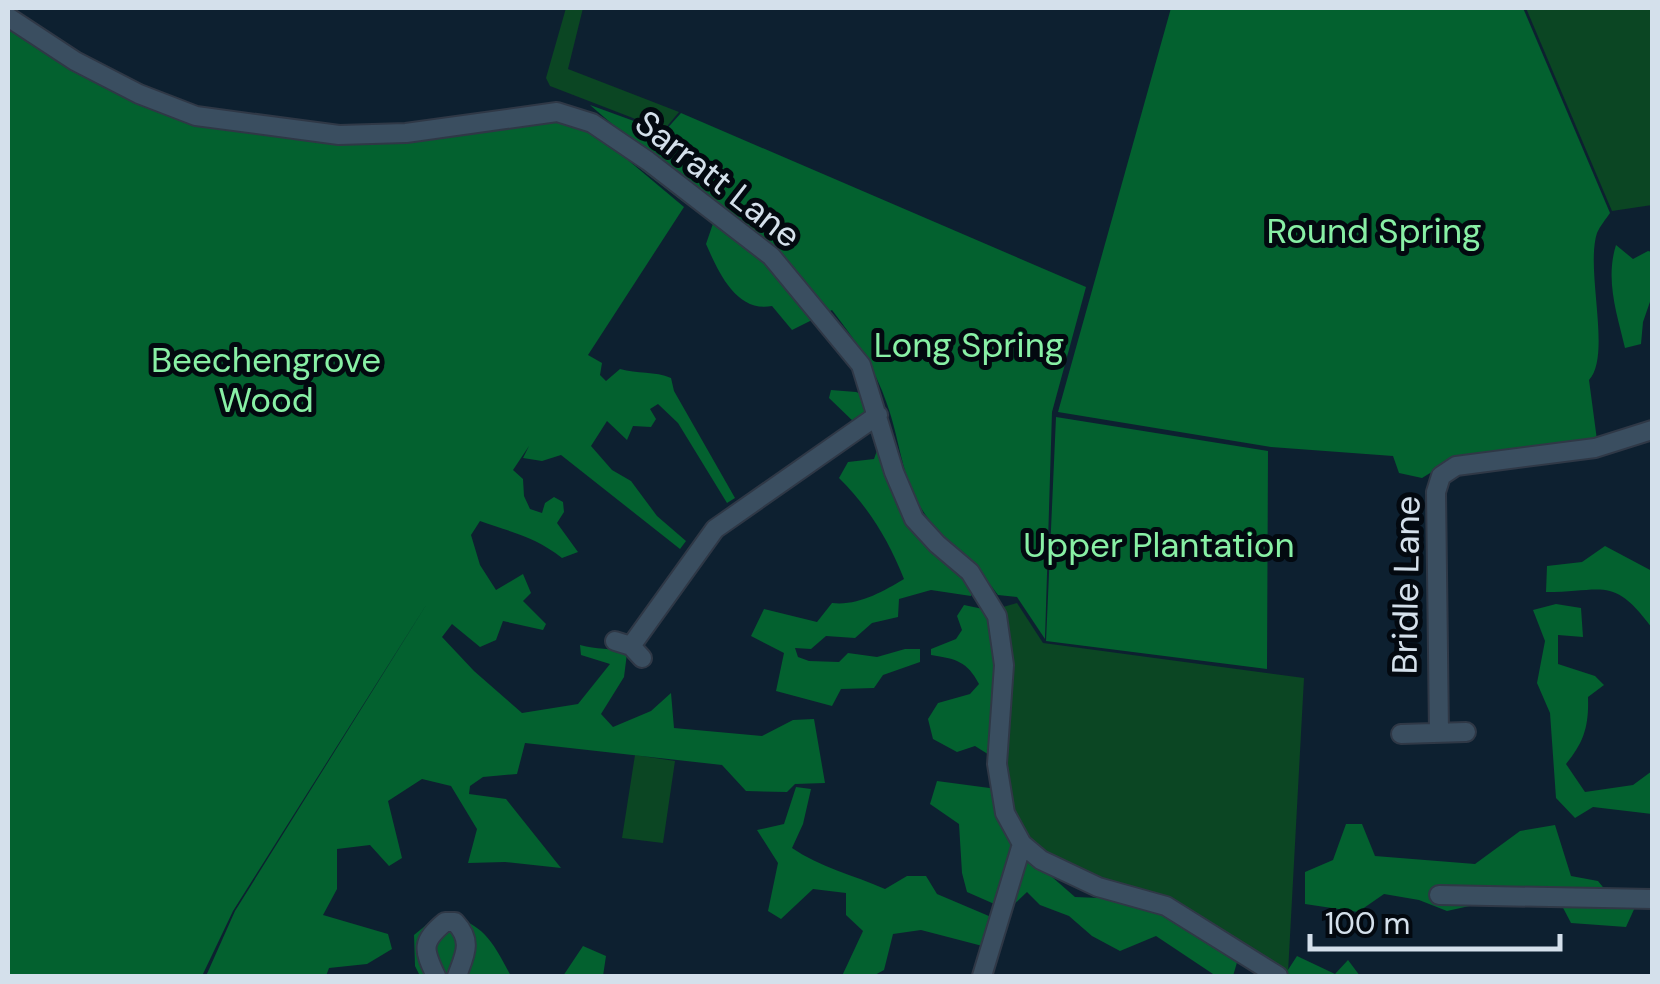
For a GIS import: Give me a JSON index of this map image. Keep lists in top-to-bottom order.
{
  "streets": {
    "street": ["Sarratt Lane", "Bridle Lane"]
  },
  "parks": [
    "Round Spring",
    "Long Spring",
    "Beechengrove Wood",
    "Upper Plantation"
  ],
  "scale_bar": "100 m"
}
